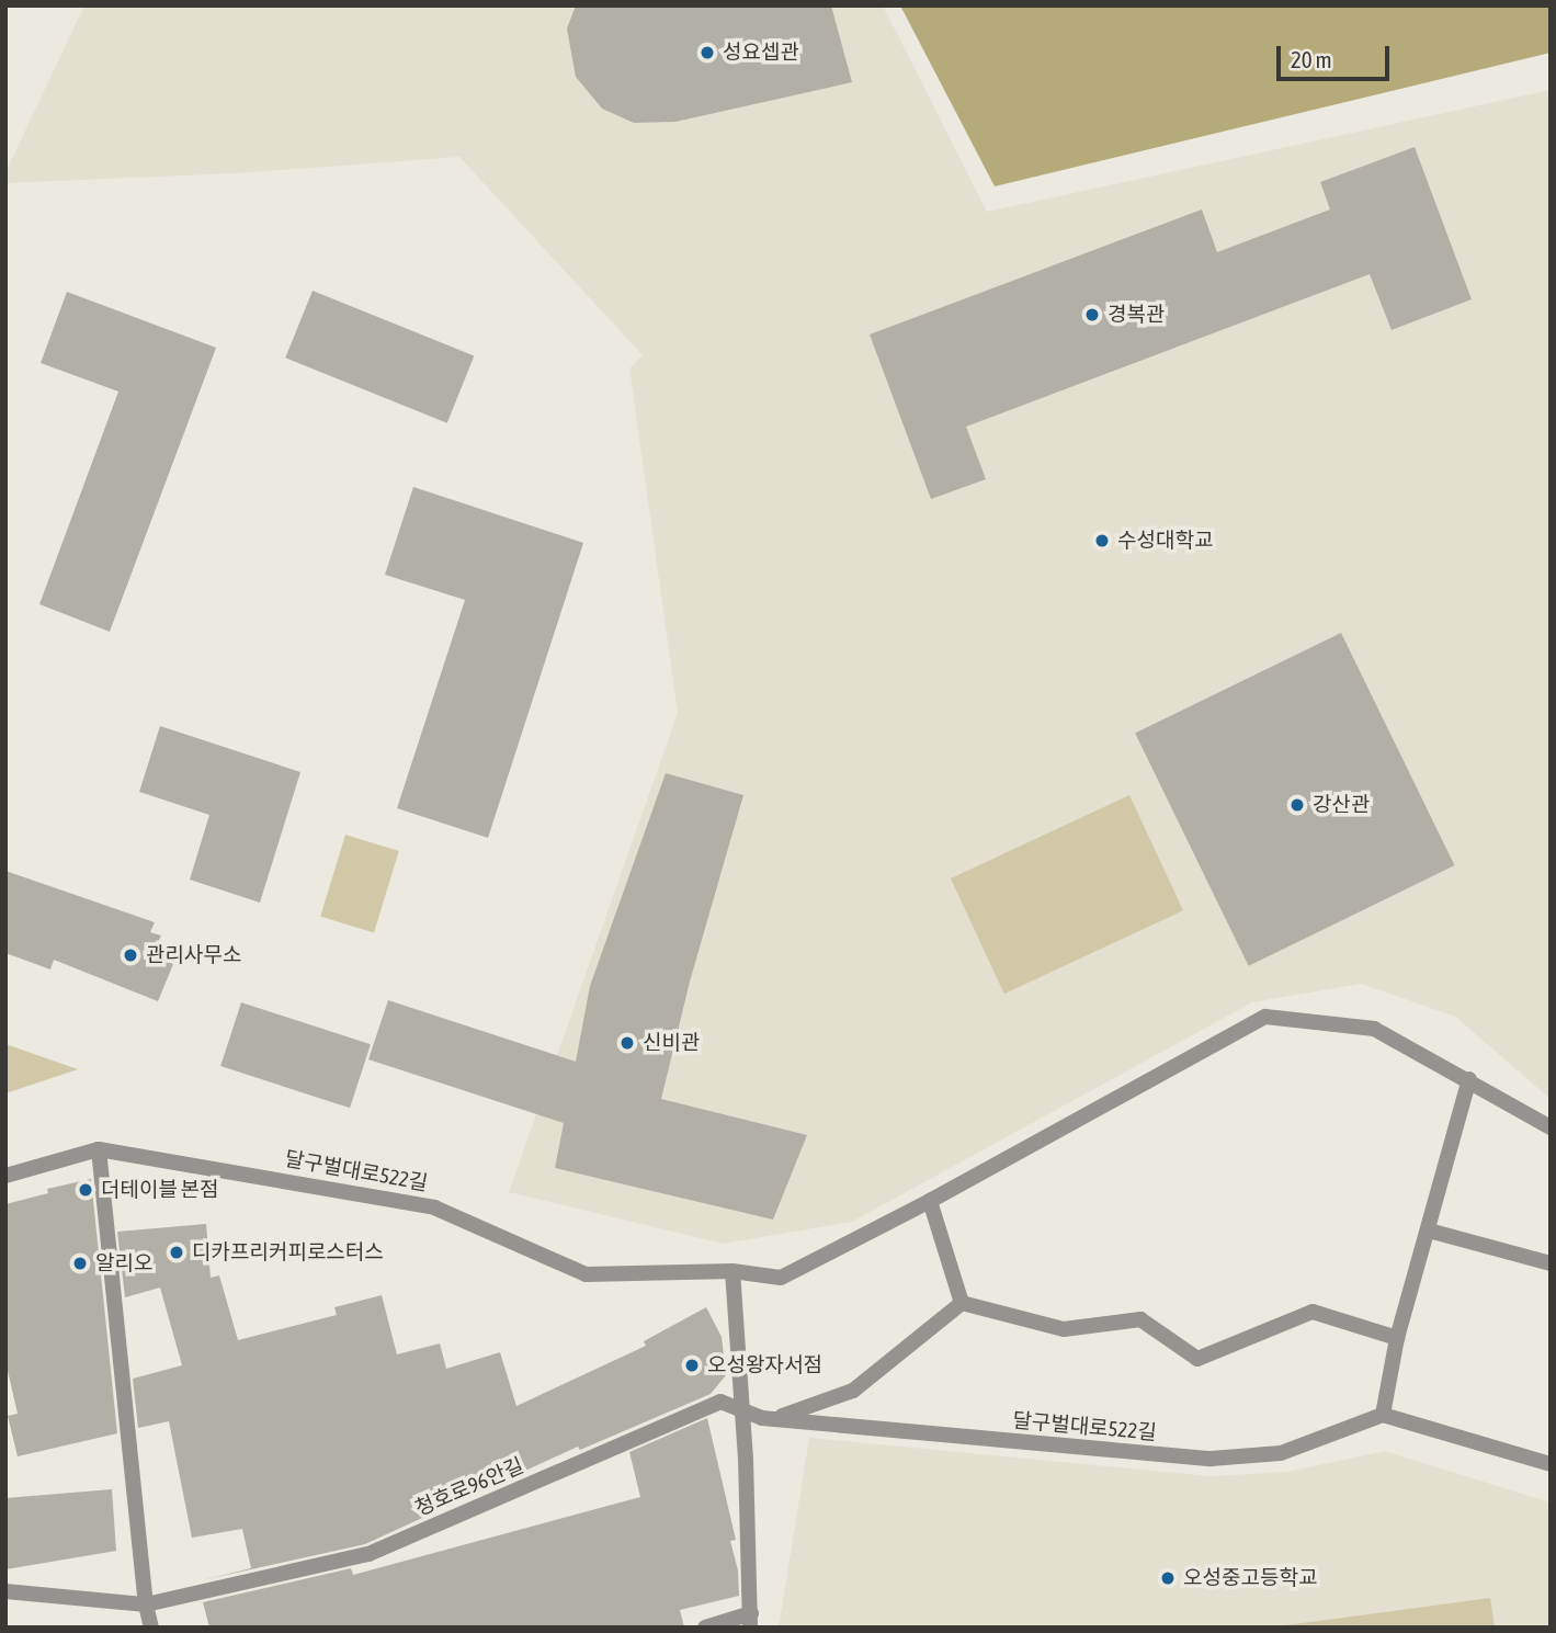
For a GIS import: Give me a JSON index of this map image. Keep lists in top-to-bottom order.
{
  "streets": {
    "street": ["달구벌대로522길", "청호로96안길"]
  },
  "crossings": [
    ["달구벌대로522길", "청호로96안길"]
  ],
  "places": [
    "성요셉관",
    "경복관",
    "수성대학교",
    "강산관",
    "관리사무소",
    "신비관",
    "더테이블 본점",
    "디카프리커피로스터스",
    "알리오",
    "오성왕자서점",
    "오성중고등학교"
  ],
  "scale_bar": "20 m"
}
